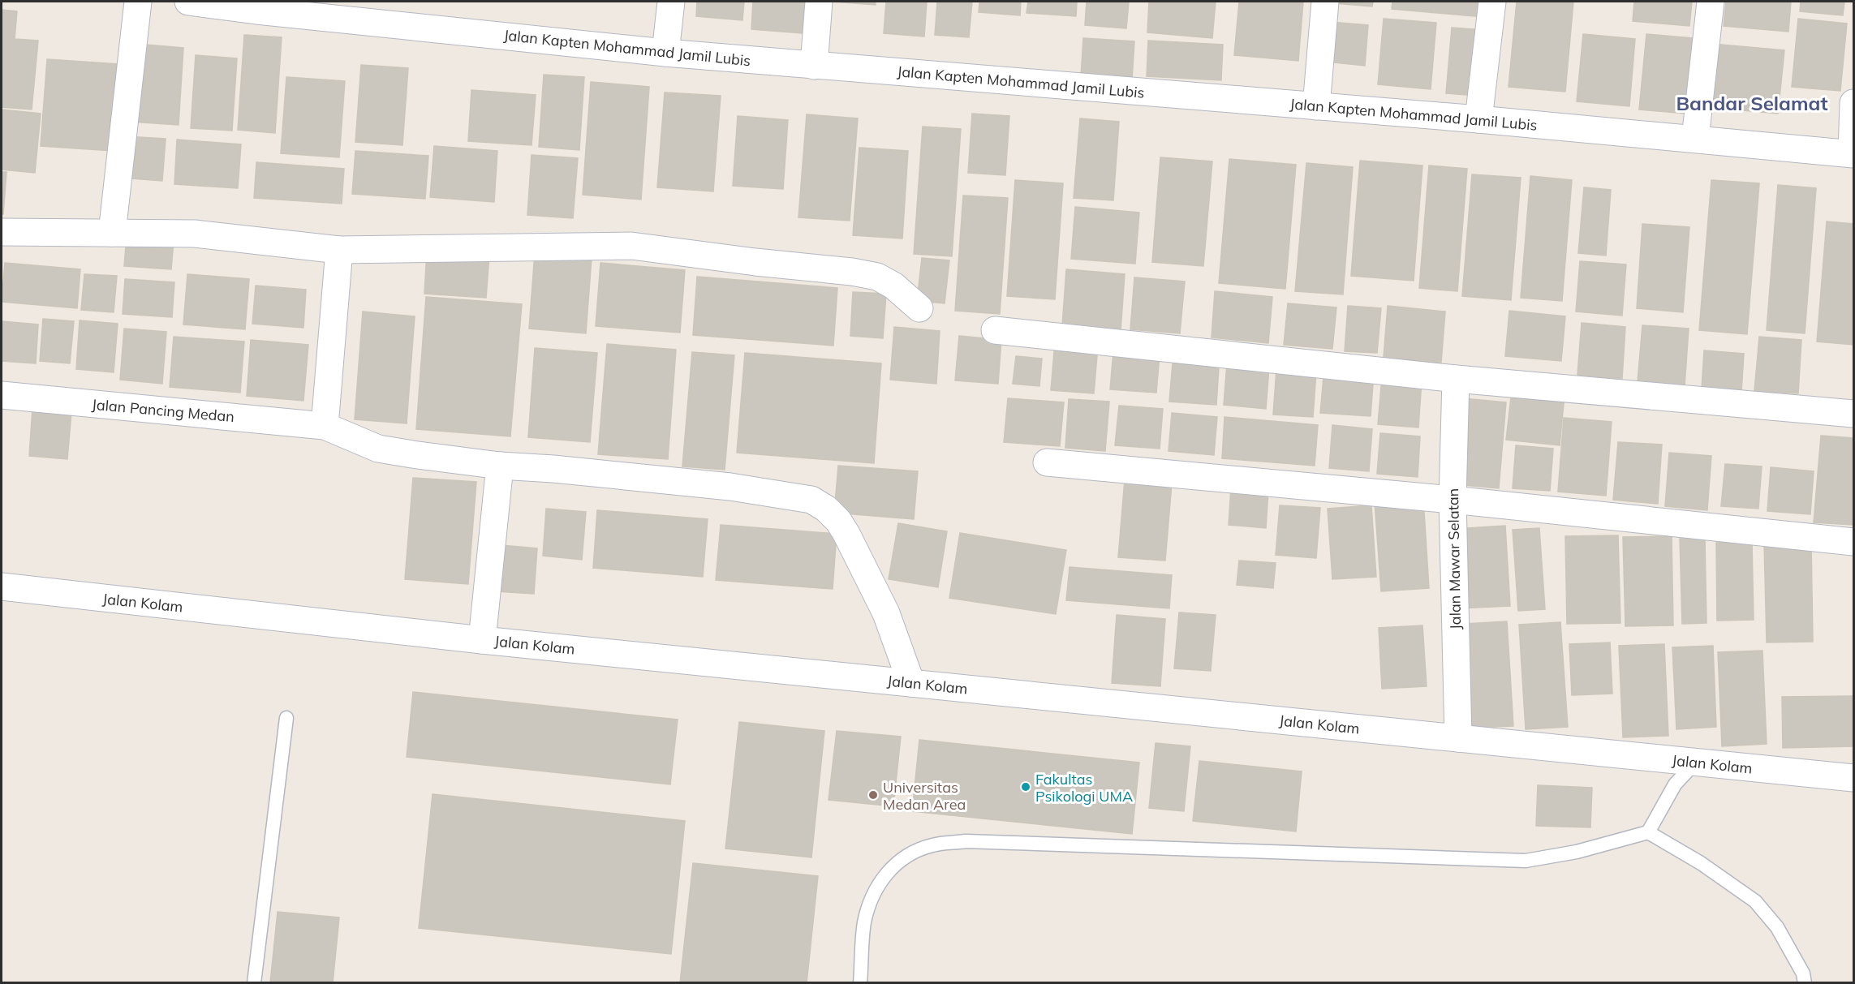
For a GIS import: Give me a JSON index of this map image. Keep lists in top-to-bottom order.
{
  "streets": {
    "street": [
      "Jalan Kapten Mohammad Jamil Lubis",
      "Jalan Pancing Medan",
      "Jalan Mawar Selatan",
      "Jalan Kolam"
    ]
  },
  "crossings": [
    ["Jalan Pancing Medan", "Jalan Kolam"],
    ["Jalan Mawar Selatan", "Jalan Kolam"]
  ],
  "districts": ["Bandar Selamat"],
  "places": ["Fakultas Psikologi UMA", "Universitas Medan Area"]
}
